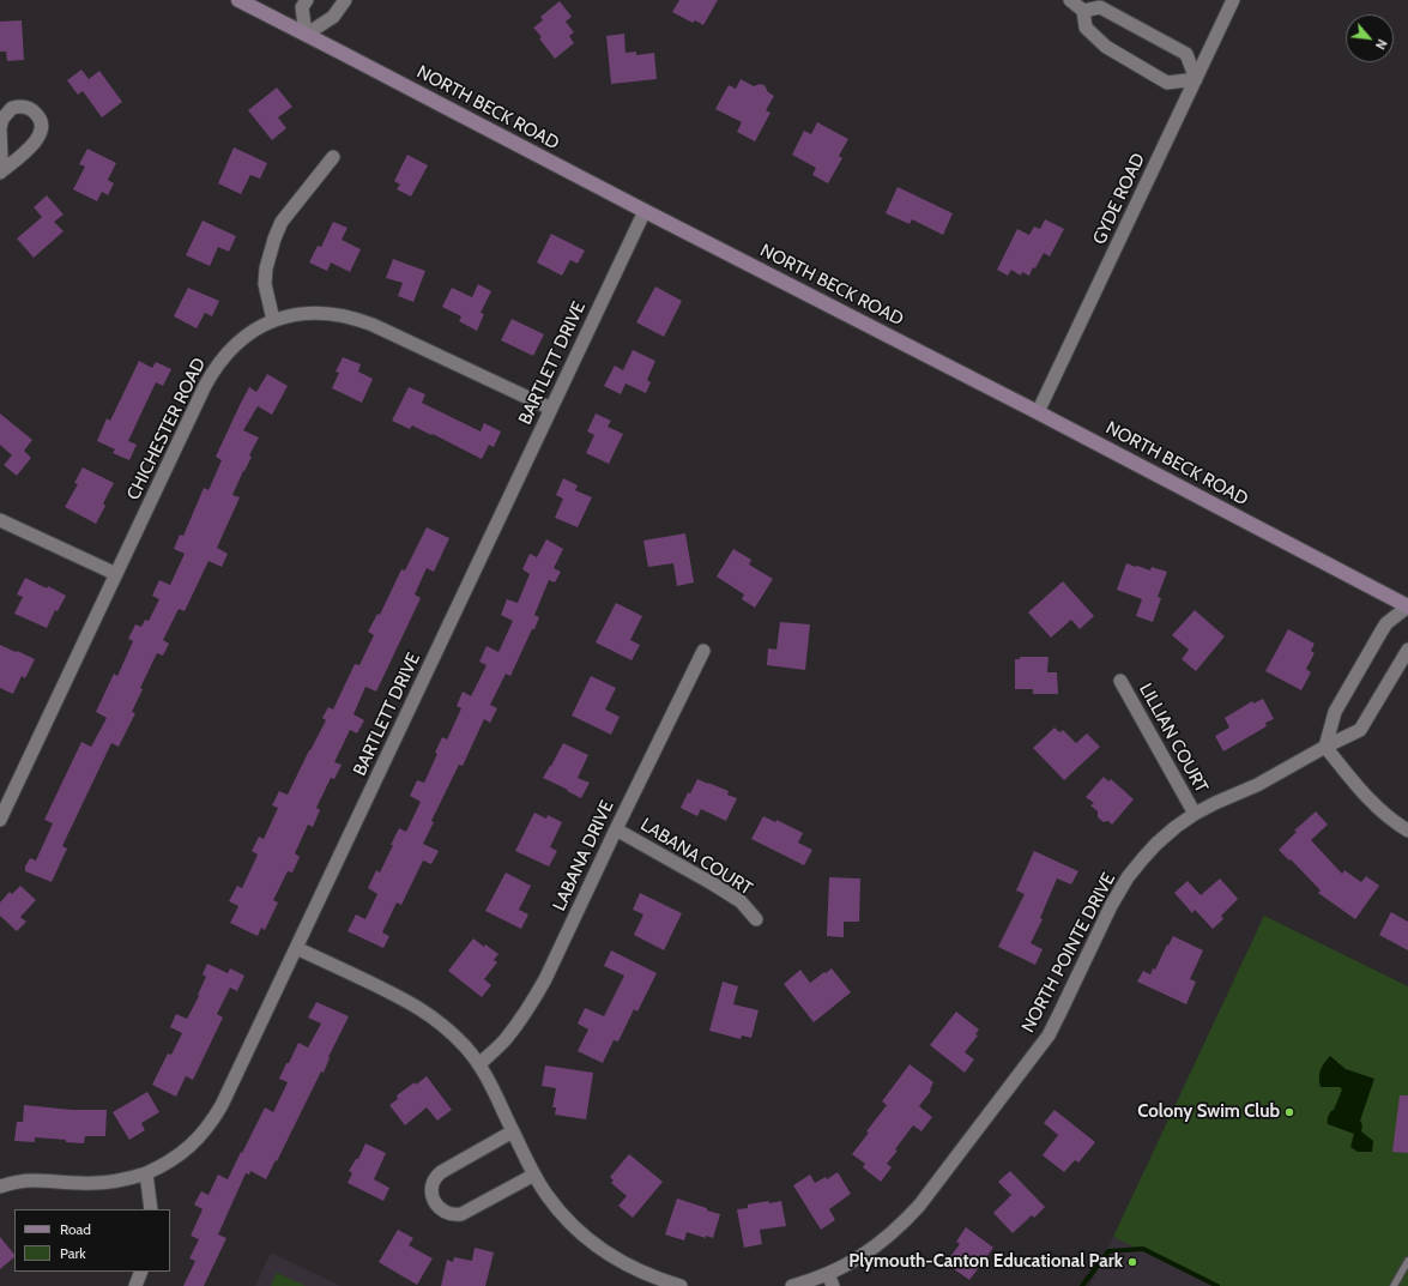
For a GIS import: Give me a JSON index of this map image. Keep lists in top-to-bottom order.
{
  "streets": {
    "main road": ["NORTH BECK ROAD"],
    "street": [
      "GYDE ROAD",
      "BARTLETT DRIVE",
      "CHICHESTER ROAD",
      "LILLIAN COURT",
      "LABANA DRIVE",
      "LABANA COURT",
      "NORTH POINTE DRIVE"
    ]
  },
  "crossings": [
    ["NORTH BECK ROAD", "GYDE ROAD"],
    ["NORTH BECK ROAD", "BARTLETT DRIVE"],
    ["BARTLETT DRIVE", "CHICHESTER ROAD"],
    ["LILLIAN COURT", "NORTH POINTE DRIVE"],
    ["LABANA DRIVE", "LABANA COURT"]
  ],
  "places": ["Colony Swim Club", "Plymouth-Canton Educational Park"],
  "legend": ["Road", "Park"],
  "north": "bottom right"
}
